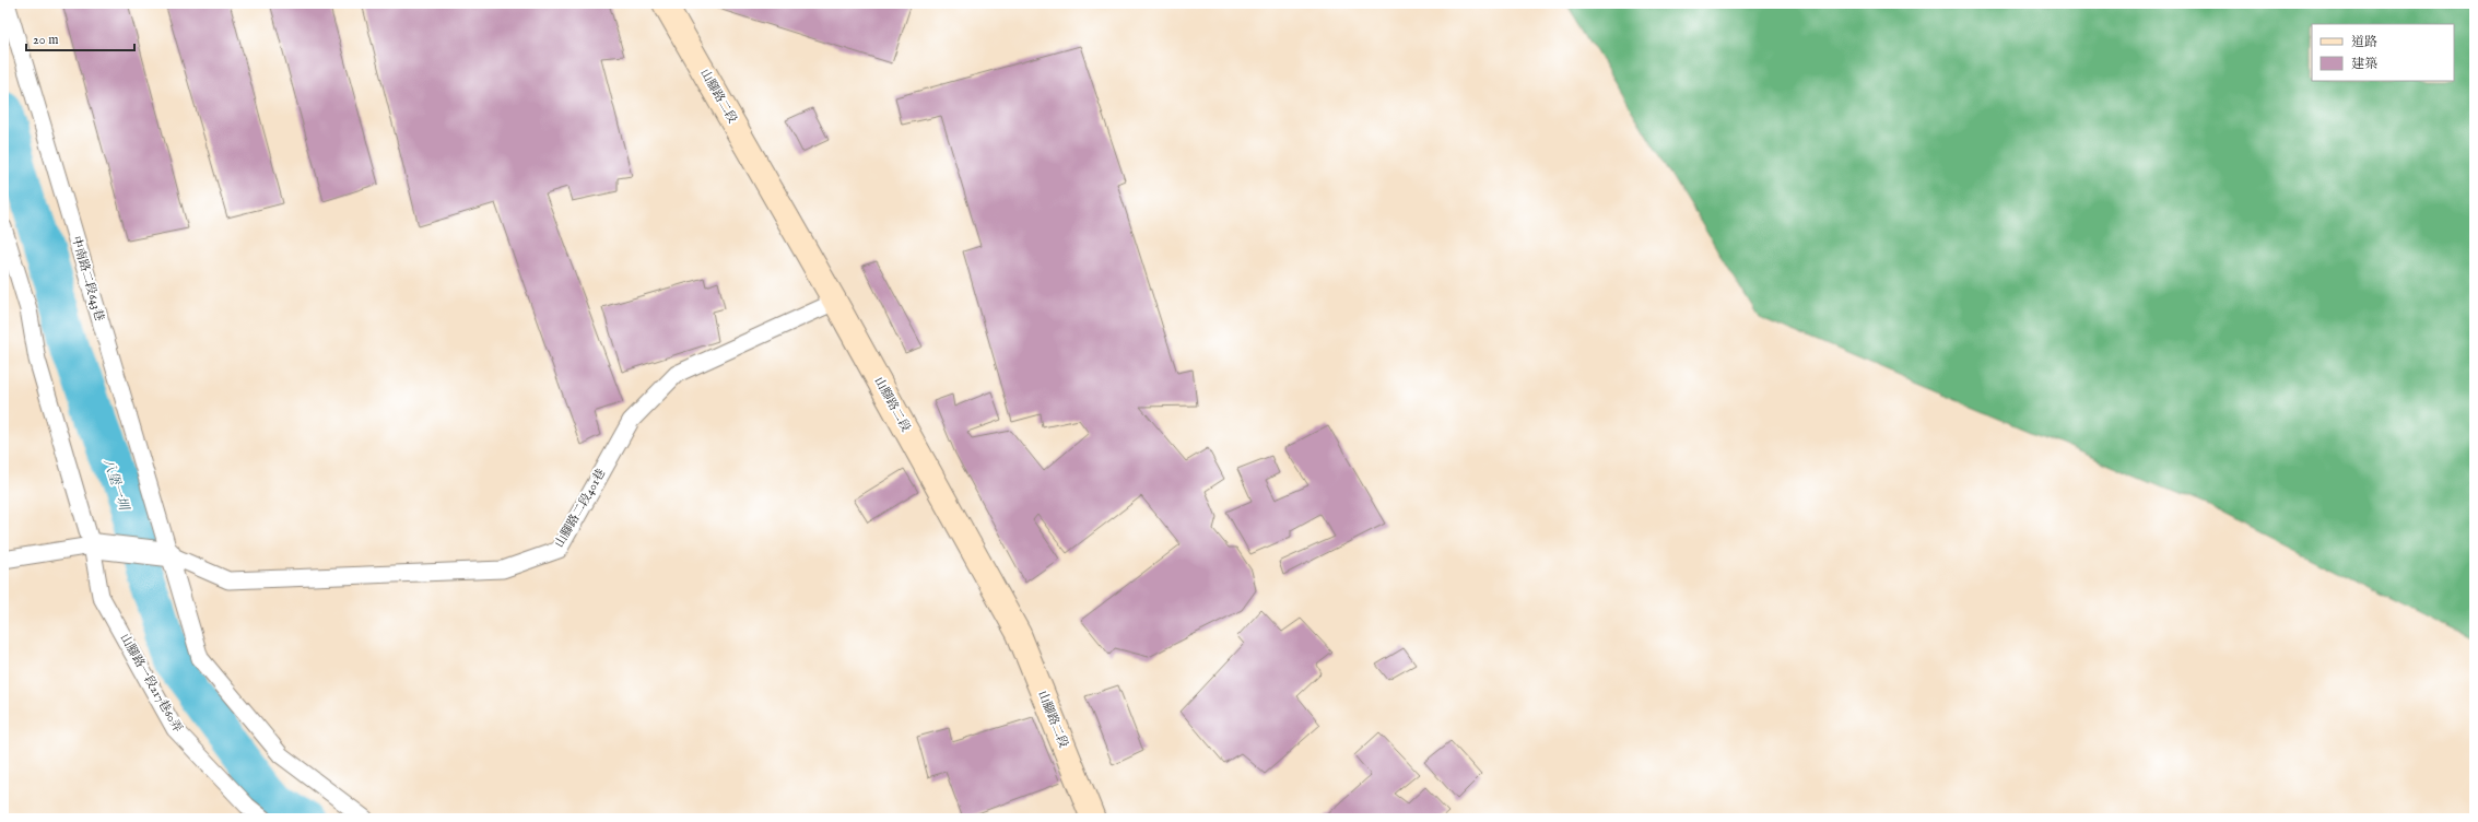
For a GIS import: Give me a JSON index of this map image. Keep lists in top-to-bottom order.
{
  "streets": {
    "main road": ["山腳路二段"],
    "lane": ["中南路二段643巷", "山腳路二段401巷", "山腳路一段217巷60弄"]
  },
  "crossings": [
    ["山腳路二段", "山腳路二段401巷"],
    ["中南路二段643巷", "山腳路二段401巷"]
  ],
  "water": ["八堡一圳"],
  "legend": ["道路", "建築"],
  "scale_bar": "20 m"
}
